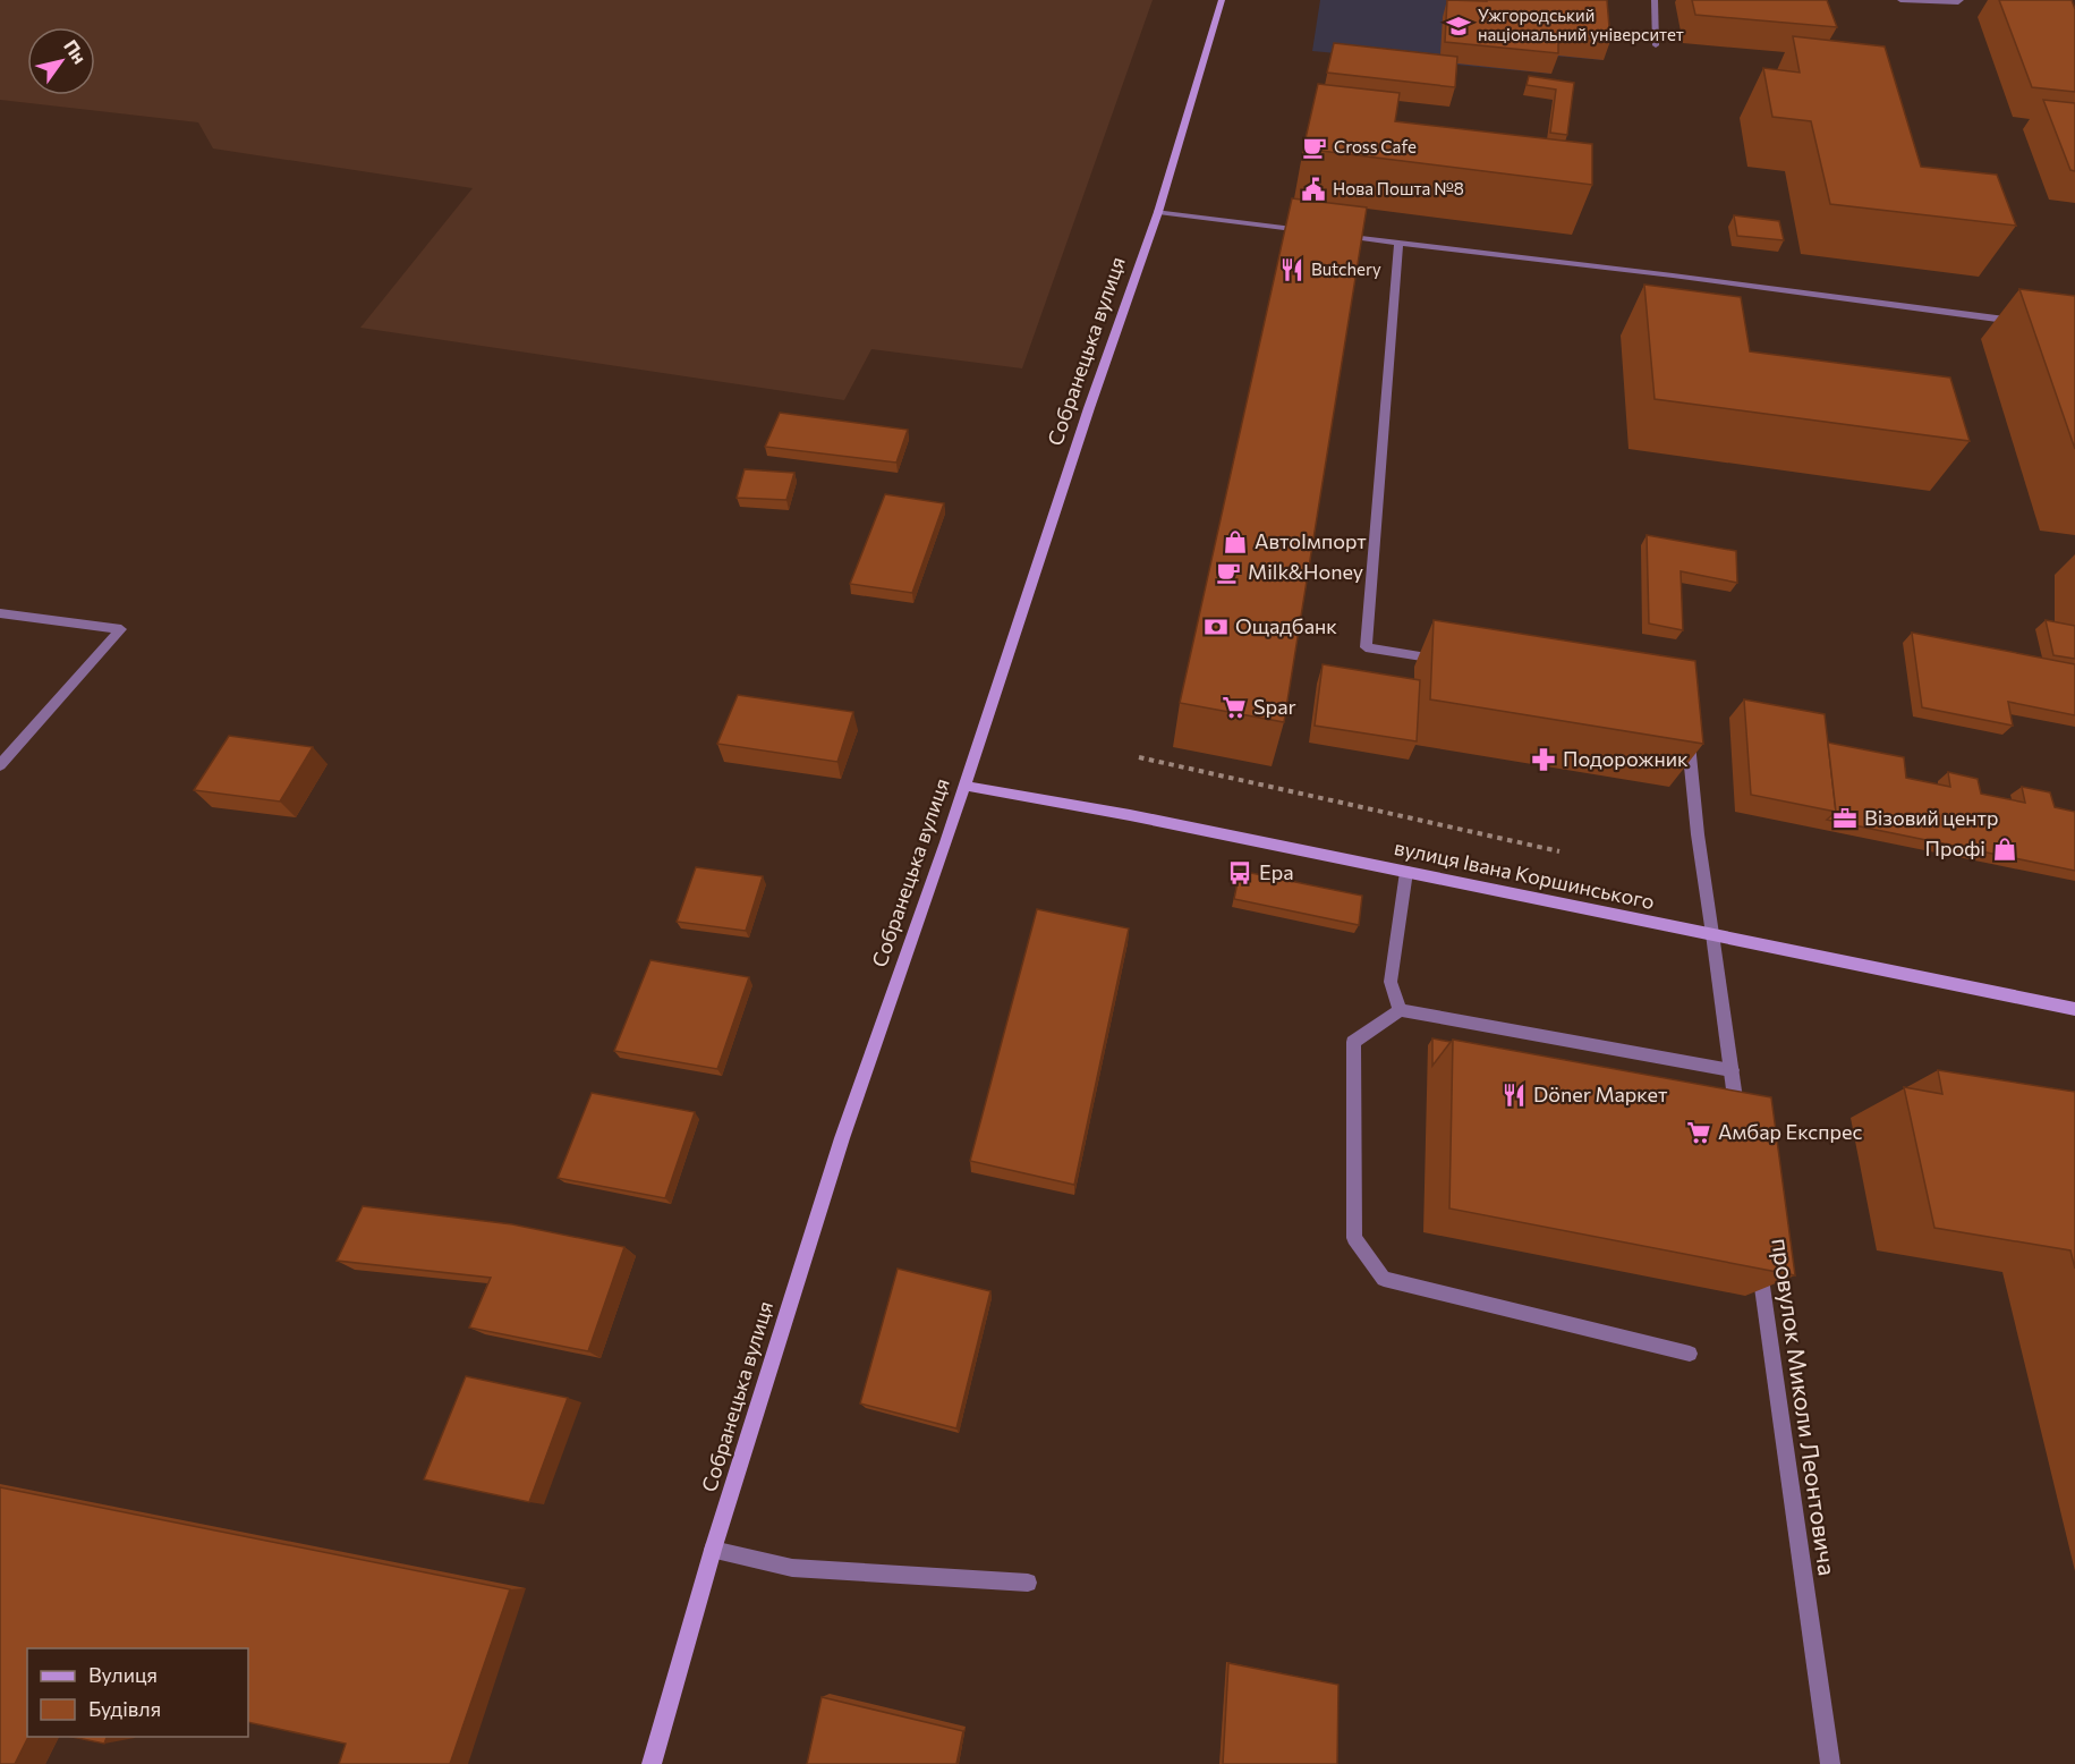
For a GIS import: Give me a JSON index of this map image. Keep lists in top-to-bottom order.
{
  "streets": {
    "main road": ["Собранецька вулиця", "вулиця Івана Коршинського"],
    "street": ["провулок Миколи Леонтовича"]
  },
  "crossings": [
    ["Собранецька вулиця", "вулиця Івана Коршинського"]
  ],
  "places": {
    "school or university": ["Ужгородський національний університет"],
    "cafe": ["Cross Cafe", "Milk&Honey"],
    "public building": ["Нова Пошта №8"],
    "restaurant": ["Butchery", "Döner Маркет"],
    "shop": ["АвтоІмпорт", "Профі"],
    "bank": ["Ощадбанк"],
    "supermarket": ["Spar", "Амбар Експрес"],
    "pharmacy": ["Подорожник"],
    "office": ["Візовий центр"],
    "bus stop": ["Ера"]
  },
  "legend": ["Вулиця", "Будівля"],
  "north": "top right"
}
